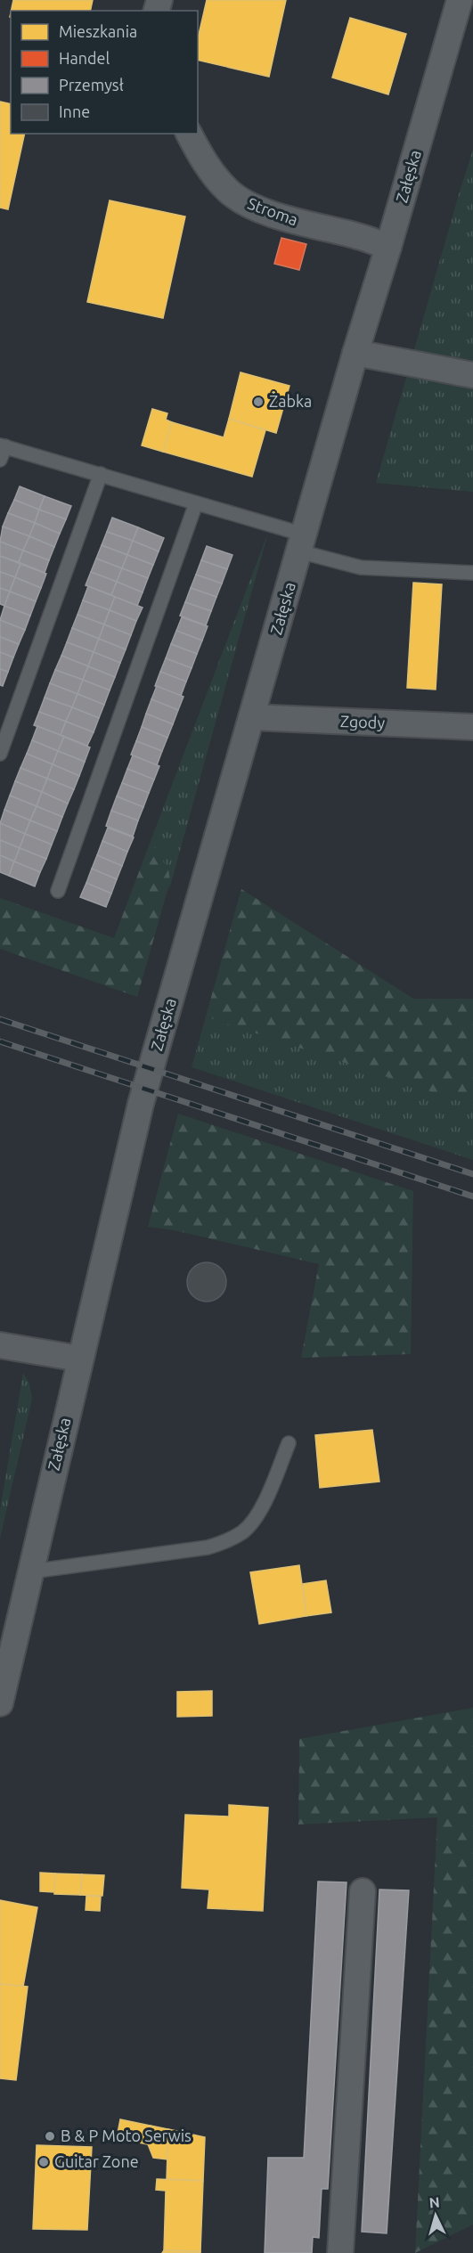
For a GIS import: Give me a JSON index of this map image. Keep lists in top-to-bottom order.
{
  "streets": {
    "street": ["Załęska", "Stroma", "Zgody"]
  },
  "crossings": [
    ["Załęska", "Stroma"],
    ["Załęska", "Zgody"]
  ],
  "places": ["Żabka", "B & P Moto Serwis", "Guitar Zone"],
  "legend": [
    "Mieszkania",
    "Handel",
    "Przemysł",
    "Inne"
  ],
  "north": "top"
}
